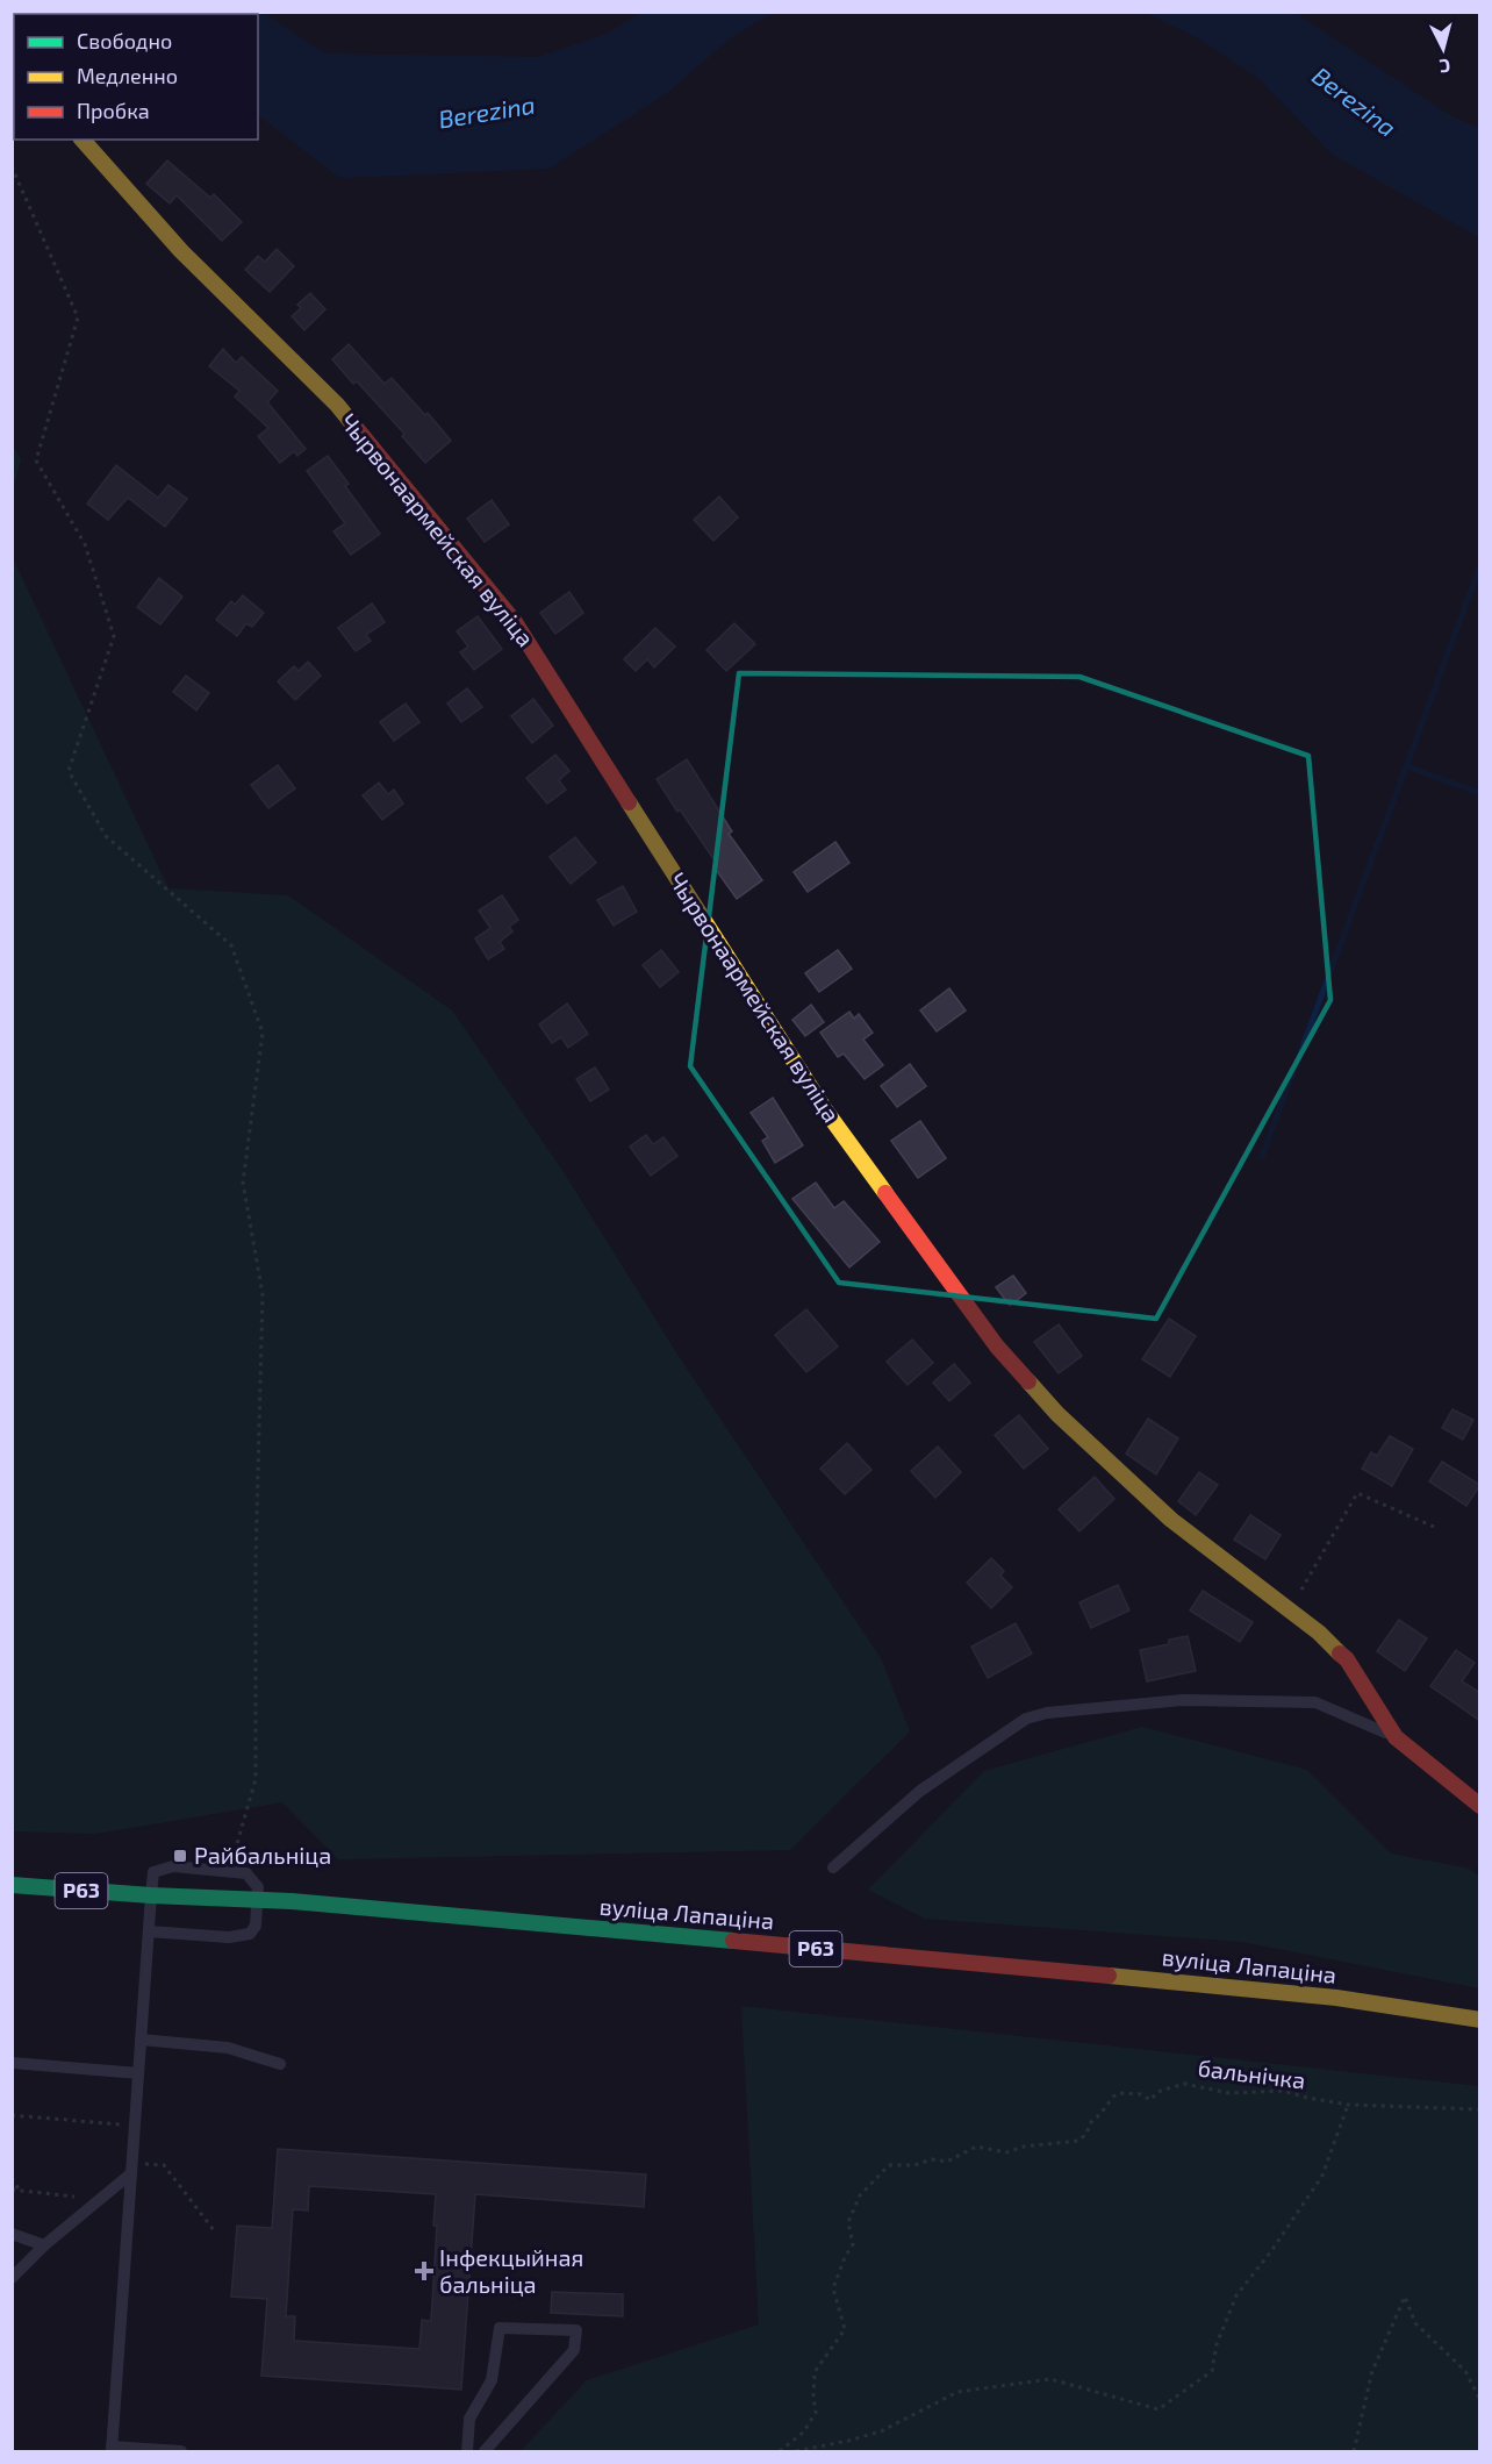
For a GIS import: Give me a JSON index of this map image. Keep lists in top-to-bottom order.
{
  "streets": {
    "street": ["Чырвонаармейская вуліца", "Р63", "вуліца Лапаціна"],
    "path": ["бальнічка"]
  },
  "water": ["Berezina"],
  "places": {
    "transit": ["Райбальніца"],
    "health": ["Інфекцыйная бальніца"]
  },
  "legend": ["Свободно", "Медленно", "Пробка"],
  "north": "bottom"
}
